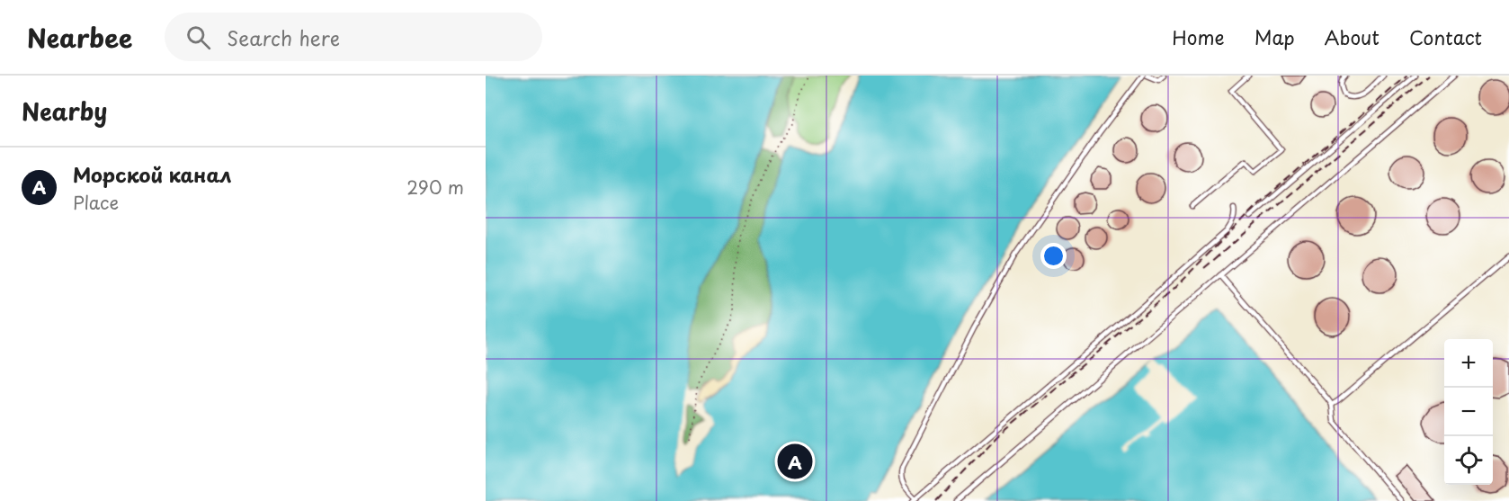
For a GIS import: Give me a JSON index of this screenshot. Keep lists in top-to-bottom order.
{
  "page": {
    "header": "Nearbee",
    "search": "Search here",
    "nav": [
      "Home",
      "Map",
      "About",
      "Contact"
    ],
    "heading": "Nearby",
    "list": [
      {
        "mark": "A",
        "name": "Морской канал",
        "note": "Place",
        "value": "290 m"
      }
    ],
    "map_buttons": ["+", "−"],
    "pins": "A"
  }
}
